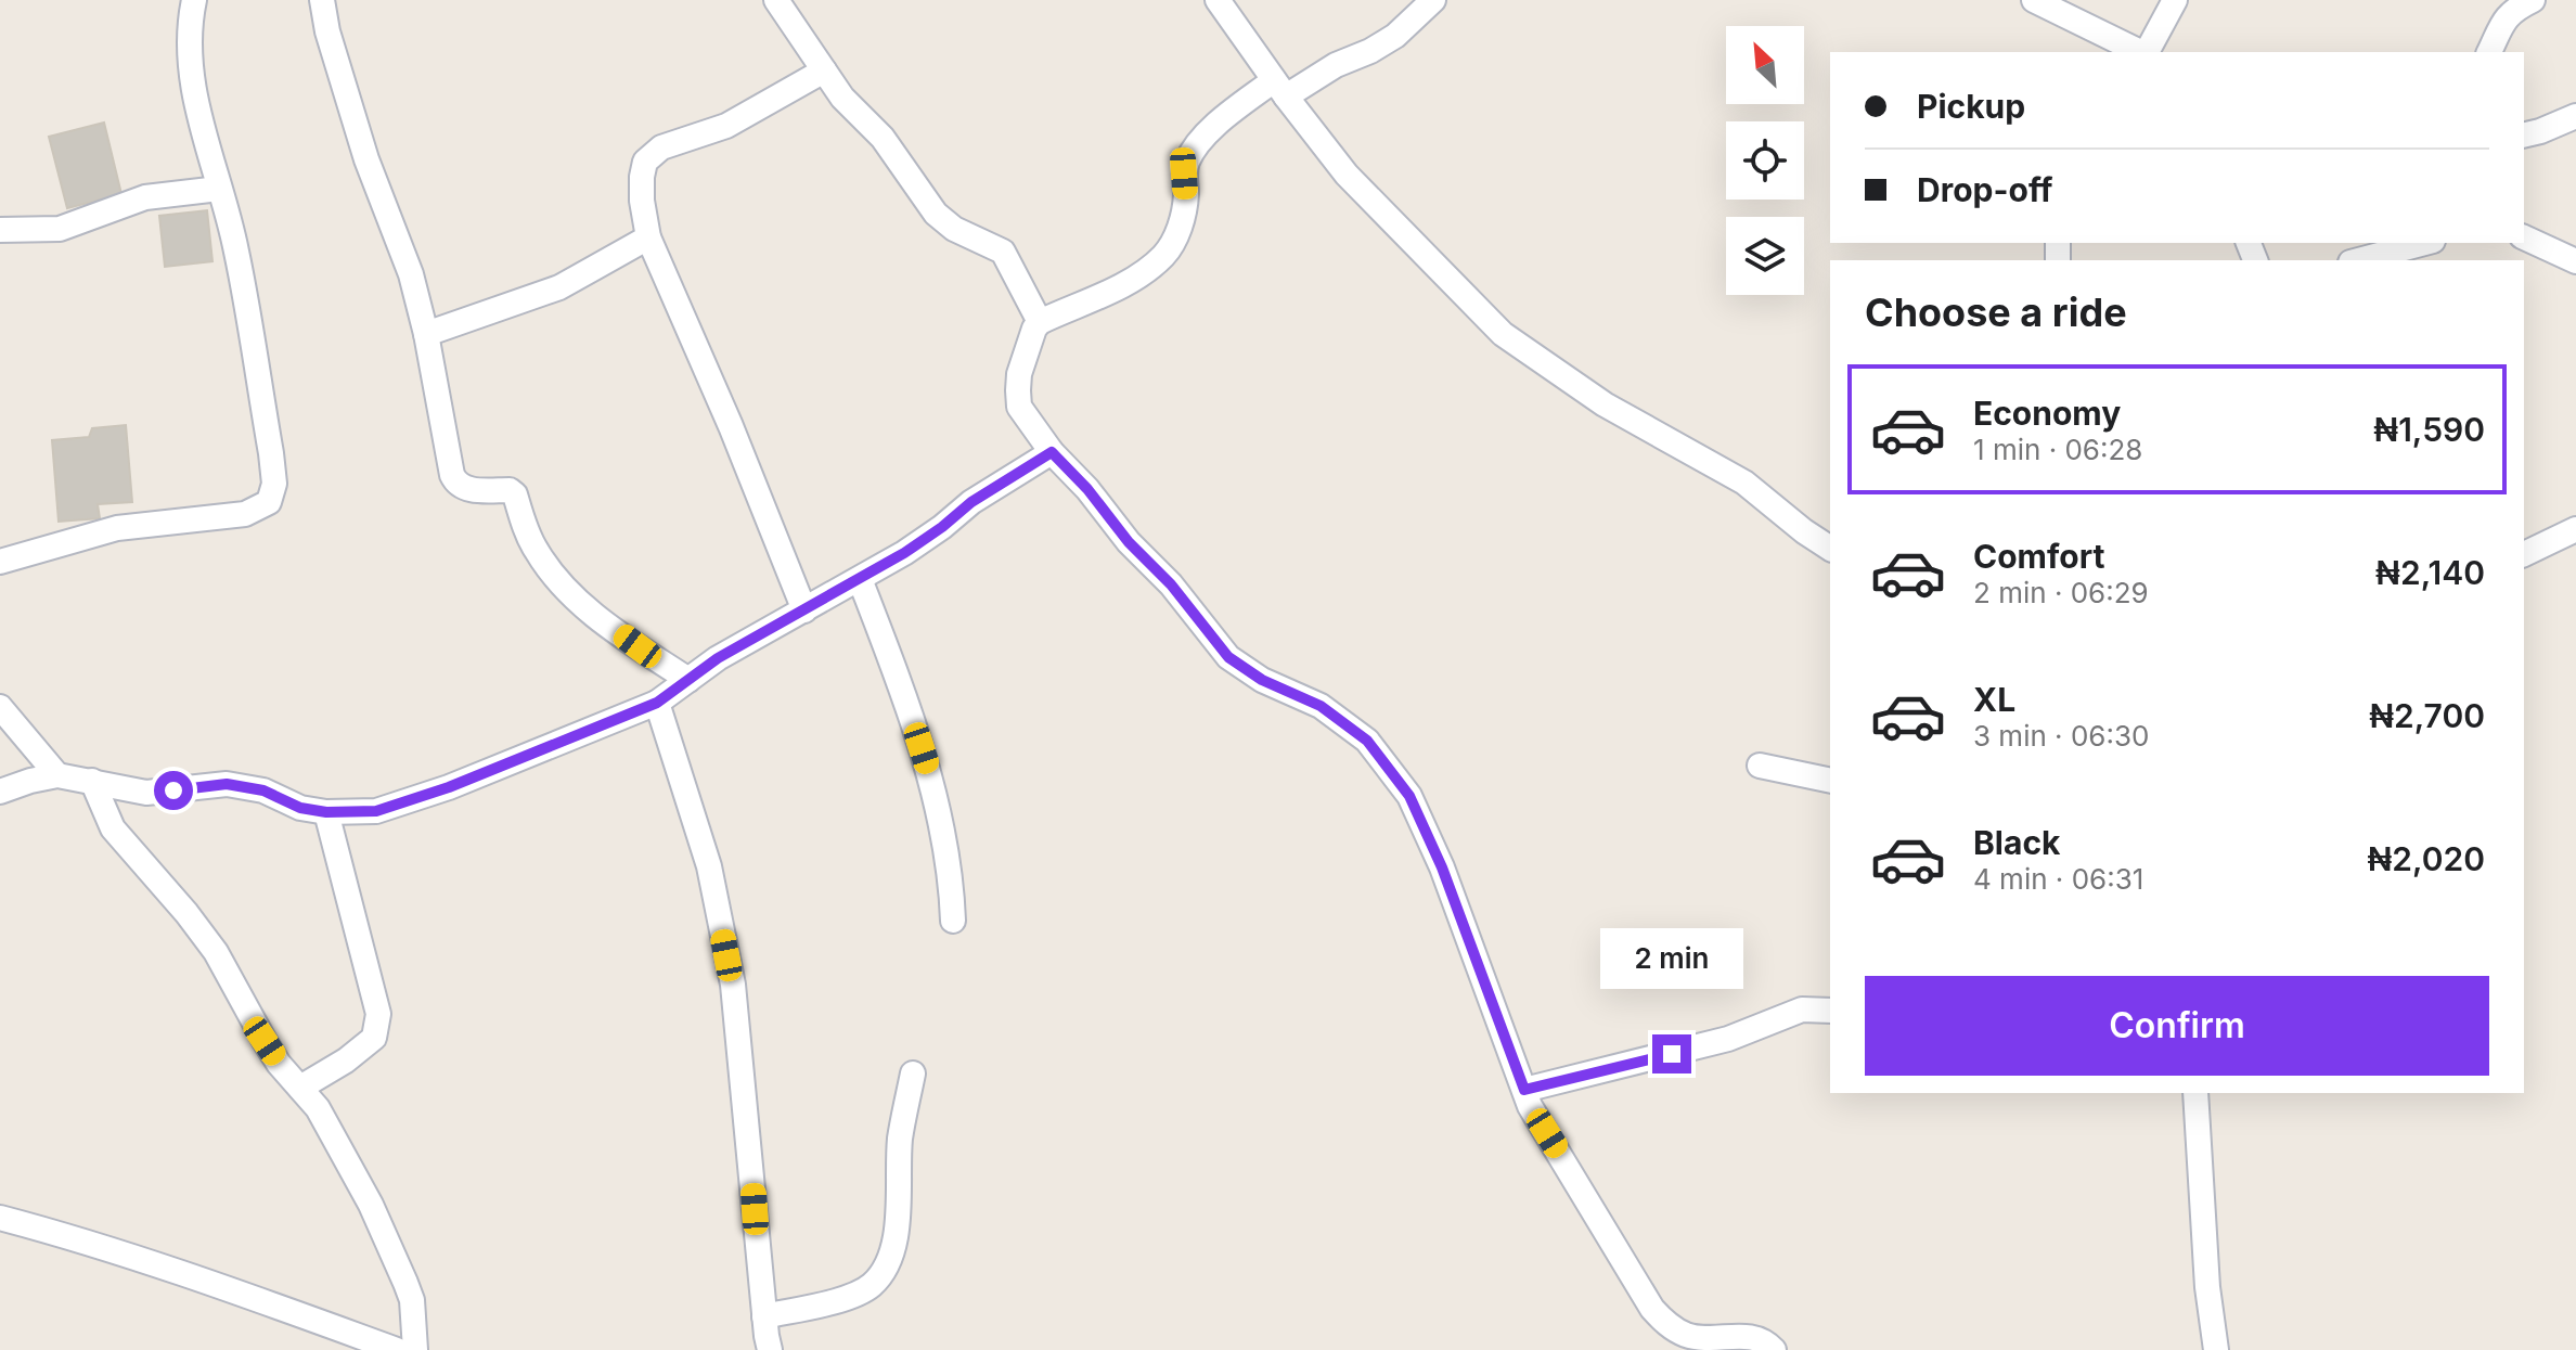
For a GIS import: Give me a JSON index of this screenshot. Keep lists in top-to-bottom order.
{
  "north": "top left",
  "page": {
    "banner": ["Pickup", "Drop-off"],
    "heading": "Choose a ride",
    "list": [
      {
        "name": "Economy",
        "note": "1 min · 06:28",
        "value": "₦1,590"
      },
      {
        "name": "Comfort",
        "note": "2 min · 06:29",
        "value": "₦2,140"
      },
      {
        "name": "XL",
        "note": "3 min · 06:30",
        "value": "₦2,700"
      },
      {
        "name": "Black",
        "note": "4 min · 06:31",
        "value": "₦2,020"
      }
    ],
    "bubble": "2 min",
    "buttons": "Confirm"
  }
}
